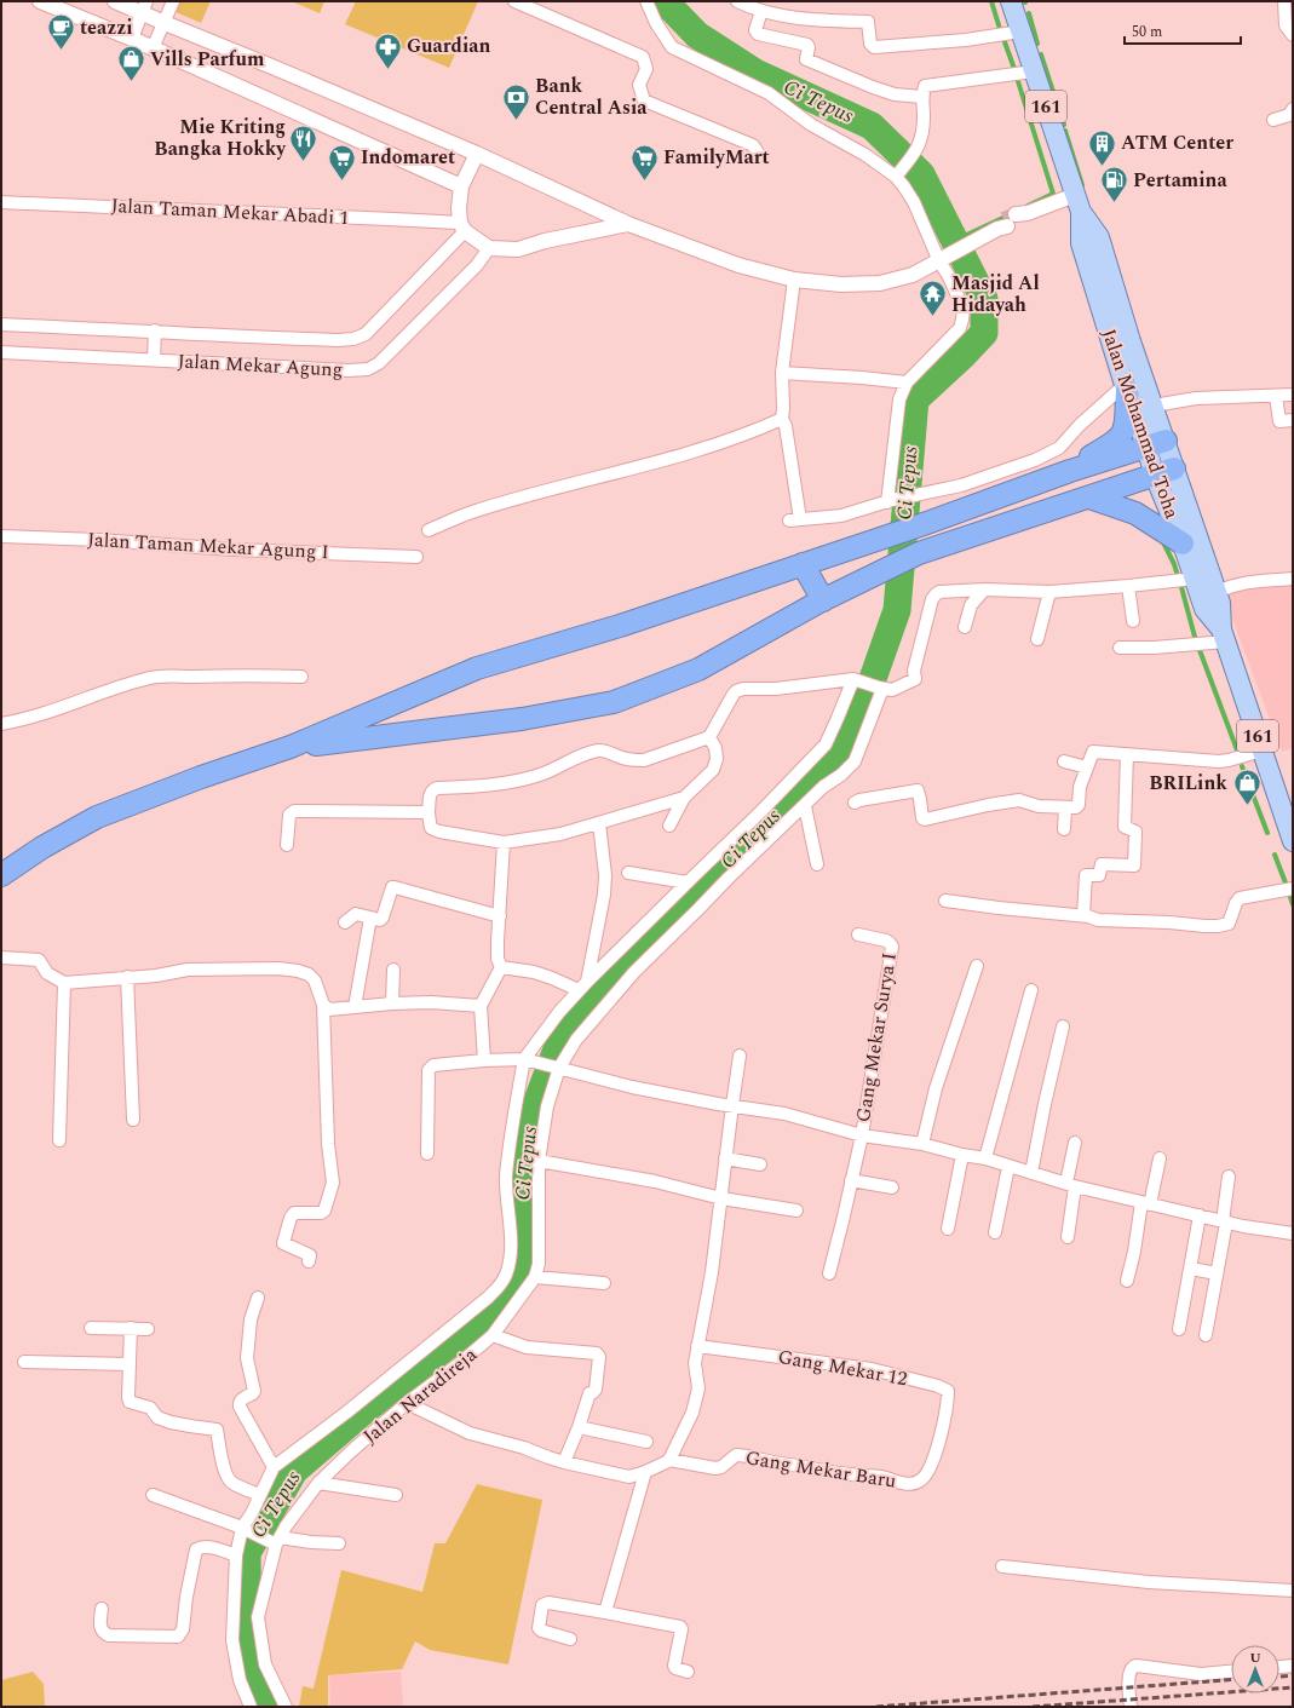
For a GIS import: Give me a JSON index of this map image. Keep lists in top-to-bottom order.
{
  "streets": {
    "main road": ["161", "Jalan Mohammad Toha"],
    "street": [
      "Jalan Taman Mekar Abadi 1",
      "Jalan Mekar Agung",
      "Jalan Taman Mekar Agung I",
      "Gang Mekar Surya I",
      "Gang Mekar 12",
      "Jalan Naradireja",
      "Gang Mekar Baru"
    ]
  },
  "crossings": [
    ["Jalan Taman Mekar Abadi 1", "Jalan Mekar Agung"],
    ["Gang Mekar 12", "Gang Mekar Baru"]
  ],
  "water": ["Ci Tepus"],
  "places": {
    "cafe": ["teazzi"],
    "pharmacy": ["Guardian"],
    "shop": ["Vills Parfum", "BRILink"],
    "bank": ["Bank Central Asia"],
    "restaurant": ["Mie Kriting Bangka Hokky"],
    "building": ["ATM Center"],
    "supermarket": ["Indomaret", "FamilyMart"],
    "fuel station": ["Pertamina"],
    "temple": ["Masjid Al Hidayah"]
  },
  "scale_bar": "50 m",
  "north": "top"
}
